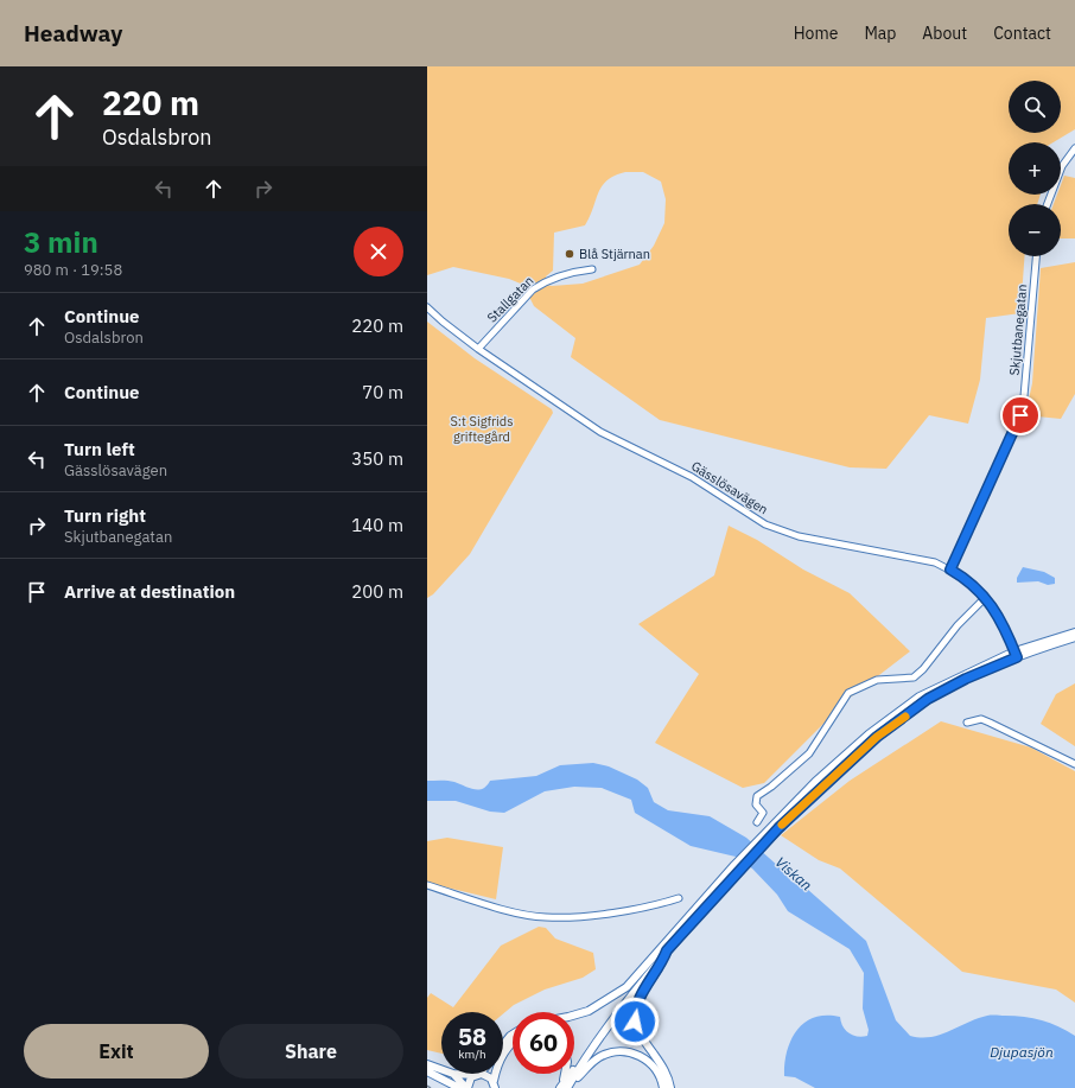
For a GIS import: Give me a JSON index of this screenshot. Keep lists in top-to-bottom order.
{
  "streets": {
    "street": ["Stallgatan", "Skjutbanegatan", "Gässlösavägen"]
  },
  "crossings": [
    ["Stallgatan", "Gässlösavägen"],
    ["Skjutbanegatan", "Gässlösavägen"]
  ],
  "water": ["Viskan", "Djupasjön"],
  "parks": ["S:t Sigfrids griftegård"],
  "places": ["Blå Stjärnan"],
  "page": {
    "header": "Headway",
    "nav": [
      "Home",
      "Map",
      "About",
      "Contact"
    ],
    "turn": ["220 m", "Osdalsbron"],
    "map_buttons": ["+", "−"],
    "heading": ["3 min", "980 m · 19:58"],
    "list": [
      {
        "name": "Continue",
        "note": "Osdalsbron",
        "value": "220 m"
      },
      {
        "name": "Continue",
        "value": "70 m"
      },
      {
        "name": "Turn left",
        "note": "Gässlösavägen",
        "value": "350 m"
      },
      {
        "name": "Turn right",
        "note": "Skjutbanegatan",
        "value": "140 m"
      },
      {
        "name": "Arrive at destination",
        "value": "200 m"
      }
    ],
    "speed": "58 km/h",
    "limit": "60",
    "buttons": ["Exit", "Share"]
  }
}
